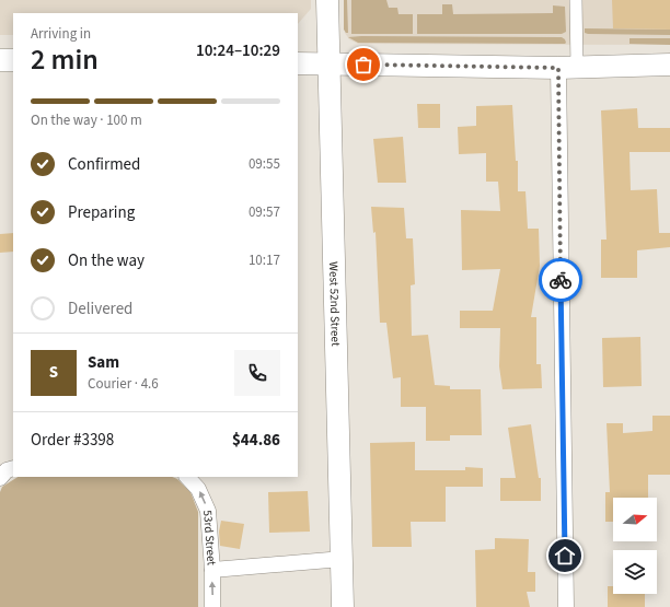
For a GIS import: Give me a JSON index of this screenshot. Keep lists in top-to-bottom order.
{
  "streets": {
    "main road": ["West 52nd Street"],
    "street": ["53rd Street"]
  },
  "one_way": ["53rd Street"],
  "north": "right",
  "page": {
    "heading": ["2 min", "Arriving in", "10:24–10:29"],
    "panel": [
      "Sam",
      "Courier · 4.6",
      "Order #3398",
      "$44.86"
    ],
    "bar": "On the way · 100 m",
    "list": [
      ["Confirmed", "09:55"],
      ["Preparing", "09:57"],
      ["On the way", "10:17"],
      "Delivered"
    ],
    "round": "S"
  }
}
